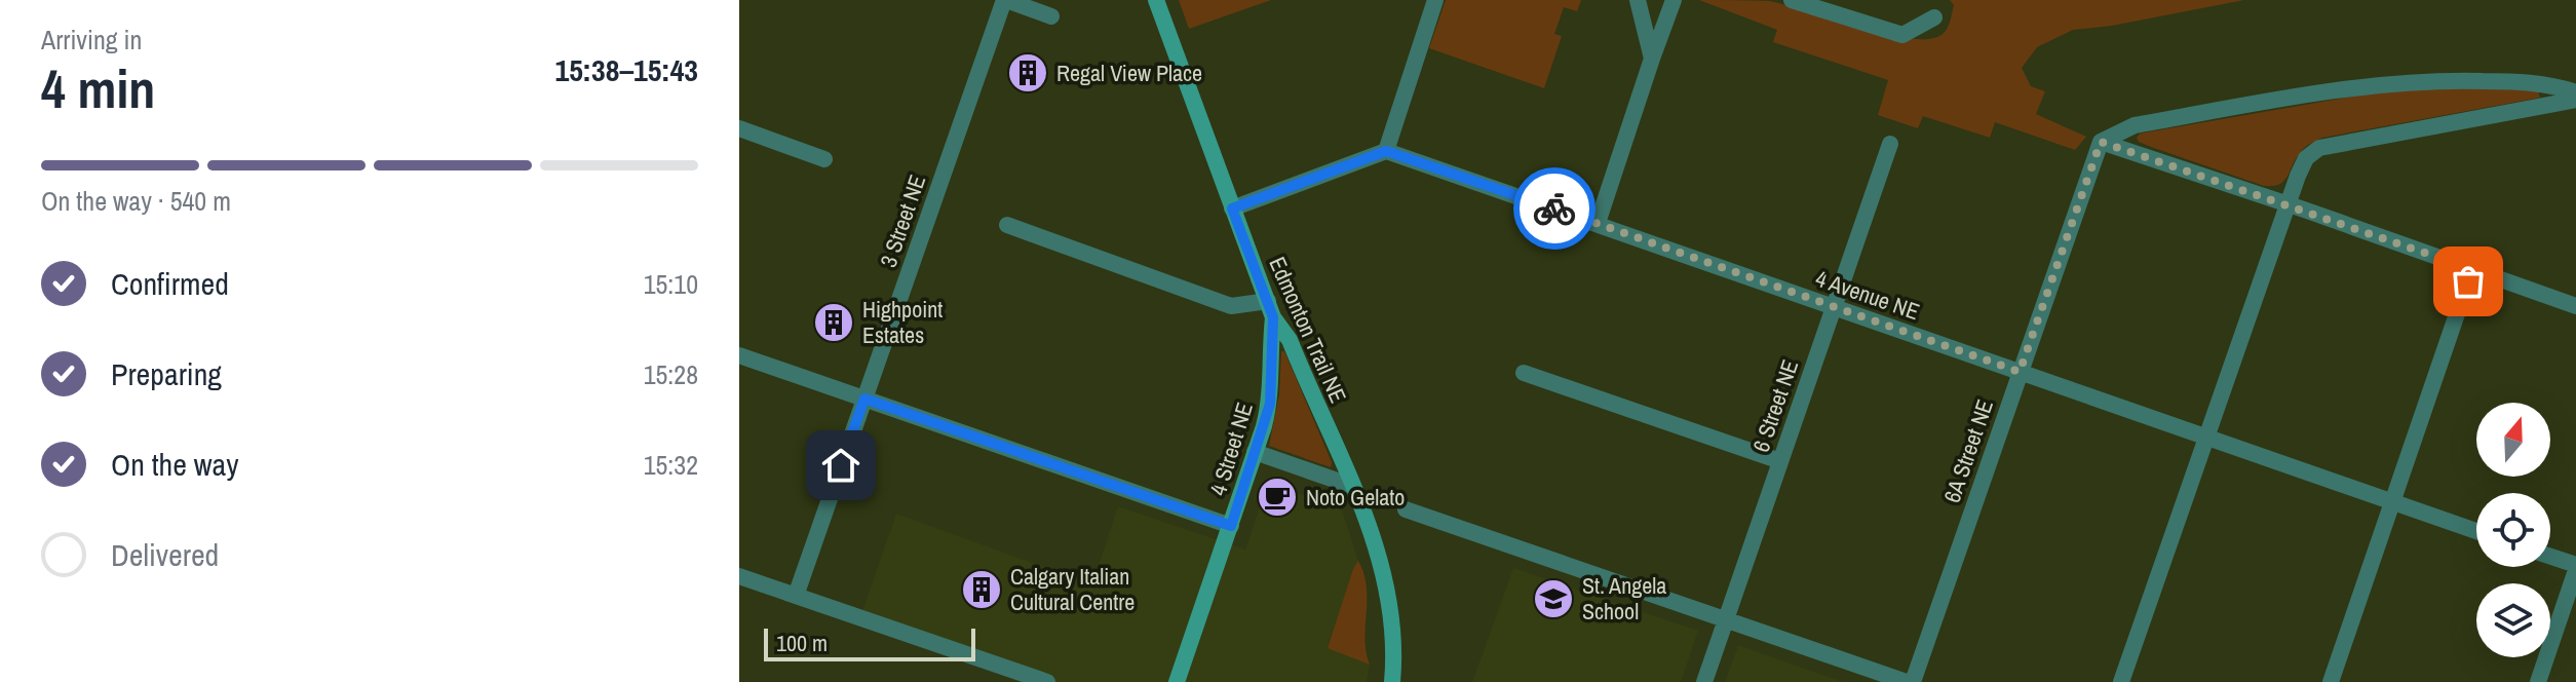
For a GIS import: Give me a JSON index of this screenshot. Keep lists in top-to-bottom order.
{
  "streets": {
    "main road": ["Edmonton Trail NE", "4 Street NE"],
    "street": [
      "3 Street NE",
      "4 Avenue NE",
      "6 Street NE",
      "6A Street NE"
    ]
  },
  "crossings": [
    ["4 Avenue NE", "6 Street NE"],
    ["4 Avenue NE", "6A Street NE"],
    ["Edmonton Trail NE", "4 Street NE"]
  ],
  "places": {
    "building": ["Regal View Place", "Highpoint Estates", "Calgary Italian Cultural Centre"],
    "cafe": ["Noto Gelato"],
    "school or university": ["St. Angela School"]
  },
  "scale_bar": "100 m",
  "north": "top",
  "page": {
    "heading": ["4 min", "Arriving in", "15:38–15:43"],
    "bar": "On the way · 540 m",
    "list": [
      ["Confirmed", "15:10"],
      ["Preparing", "15:28"],
      ["On the way", "15:32"],
      "Delivered"
    ],
    "scale": "100 m"
  }
}
